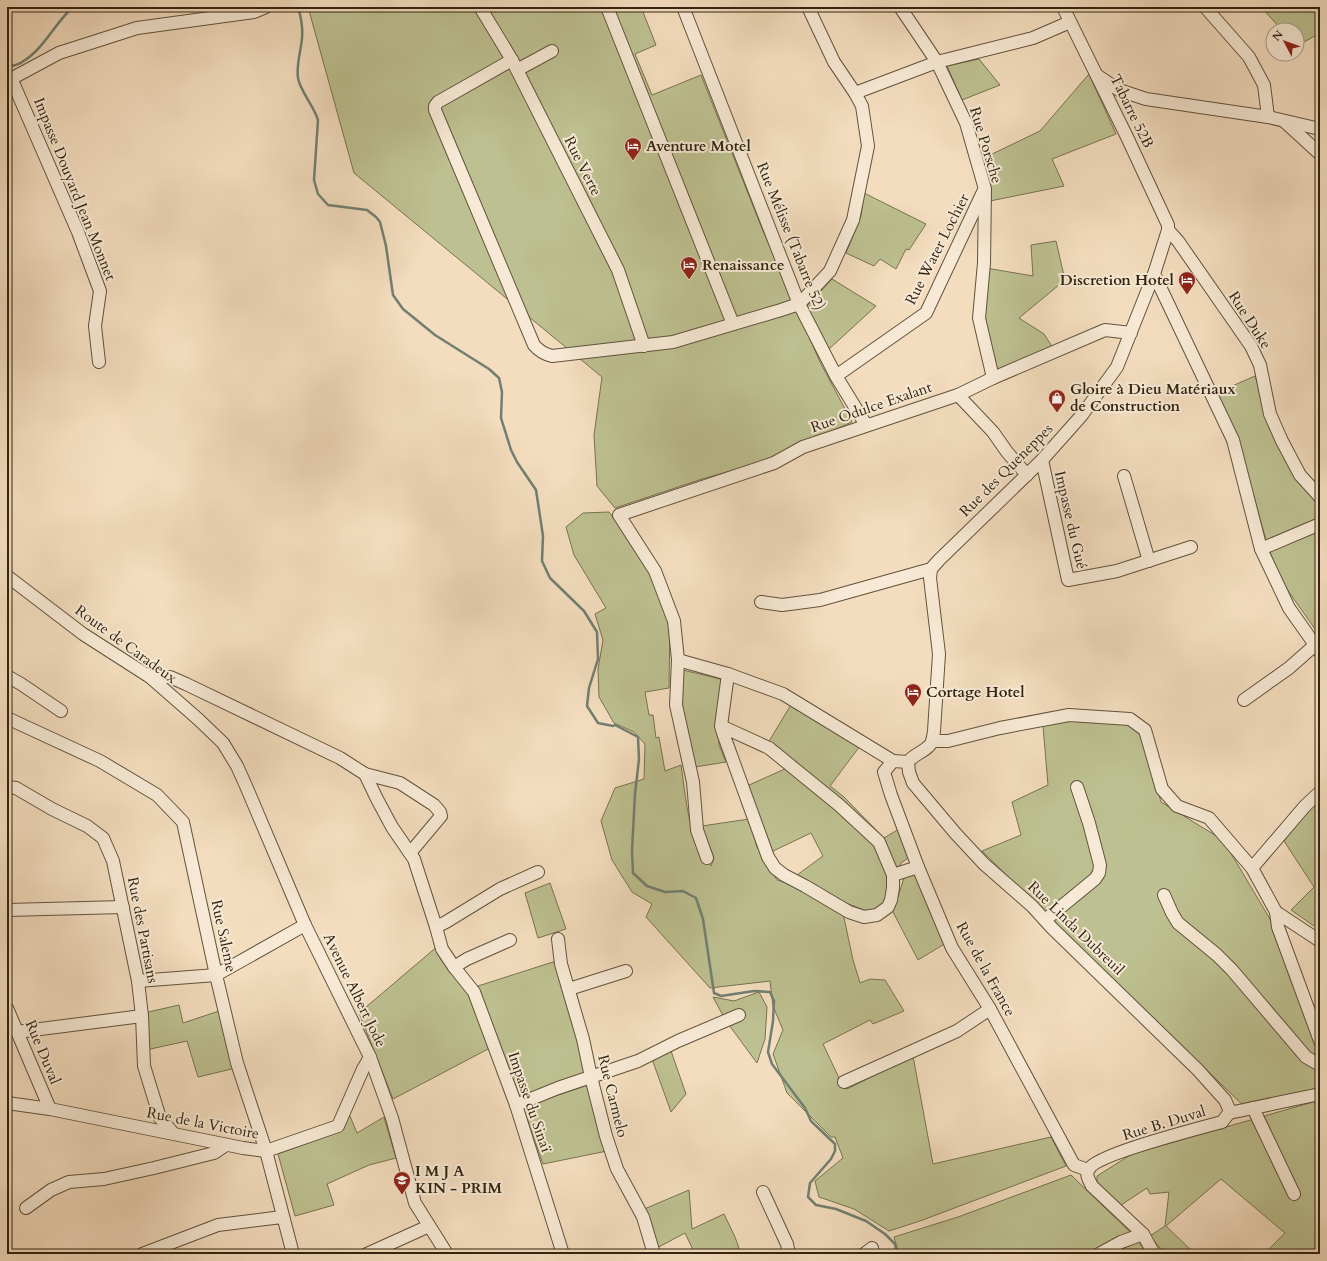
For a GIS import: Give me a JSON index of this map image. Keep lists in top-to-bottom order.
{
  "streets": {
    "street": [
      "Tabarre 52B",
      "Rue Porsche",
      "Rue Verte",
      "Impasse Douyard Jean Monnet",
      "Rue Mélisse (Tabarre 52)",
      "Rue Water Lochier",
      "Rue Duke",
      "Rue Odulce Exalant",
      "Rue des Queneppes",
      "Impasse du Gué",
      "Route de Caradeux",
      "Rue Linda Dubreuil",
      "Rue des Partisans",
      "Rue Saleme",
      "Rue de la France",
      "Avenue Albert Jode",
      "Rue Duval",
      "Rue Carmelo",
      "Impasse du Sinaï",
      "Rue de la Victoire",
      "Rue B. Duval"
    ]
  },
  "crossings": [
    ["Tabarre 52B", "Rue Duke"],
    ["Tabarre 52B", "Rue des Queneppes"],
    ["Rue Porsche", "Rue Water Lochier"],
    ["Rue Porsche", "Rue Odulce Exalant"],
    ["Rue Mélisse (Tabarre 52)", "Rue Water Lochier"],
    ["Rue Mélisse (Tabarre 52)", "Rue Odulce Exalant"],
    ["Rue Duke", "Rue des Queneppes"],
    ["Rue Odulce Exalant", "Rue des Queneppes"],
    ["Rue des Queneppes", "Impasse du Gué"],
    ["Route de Caradeux", "Avenue Albert Jode"],
    ["Rue Linda Dubreuil", "Rue B. Duval"],
    ["Rue des Partisans", "Rue de la Victoire"],
    ["Rue Saleme", "Rue de la Victoire"],
    ["Rue de la France", "Rue B. Duval"],
    ["Avenue Albert Jode", "Rue de la Victoire"],
    ["Rue Duval", "Rue de la Victoire"]
  ],
  "places": {
    "hotel": [
      "Aventure Motel",
      "Renaissance",
      "Discretion Hotel",
      "Cortage Hotel"
    ],
    "shop": ["Gloire à Dieu Matériaux de Construction"],
    "school or university": ["I M J A KIN - PRIM"]
  },
  "north": "top left"
}
